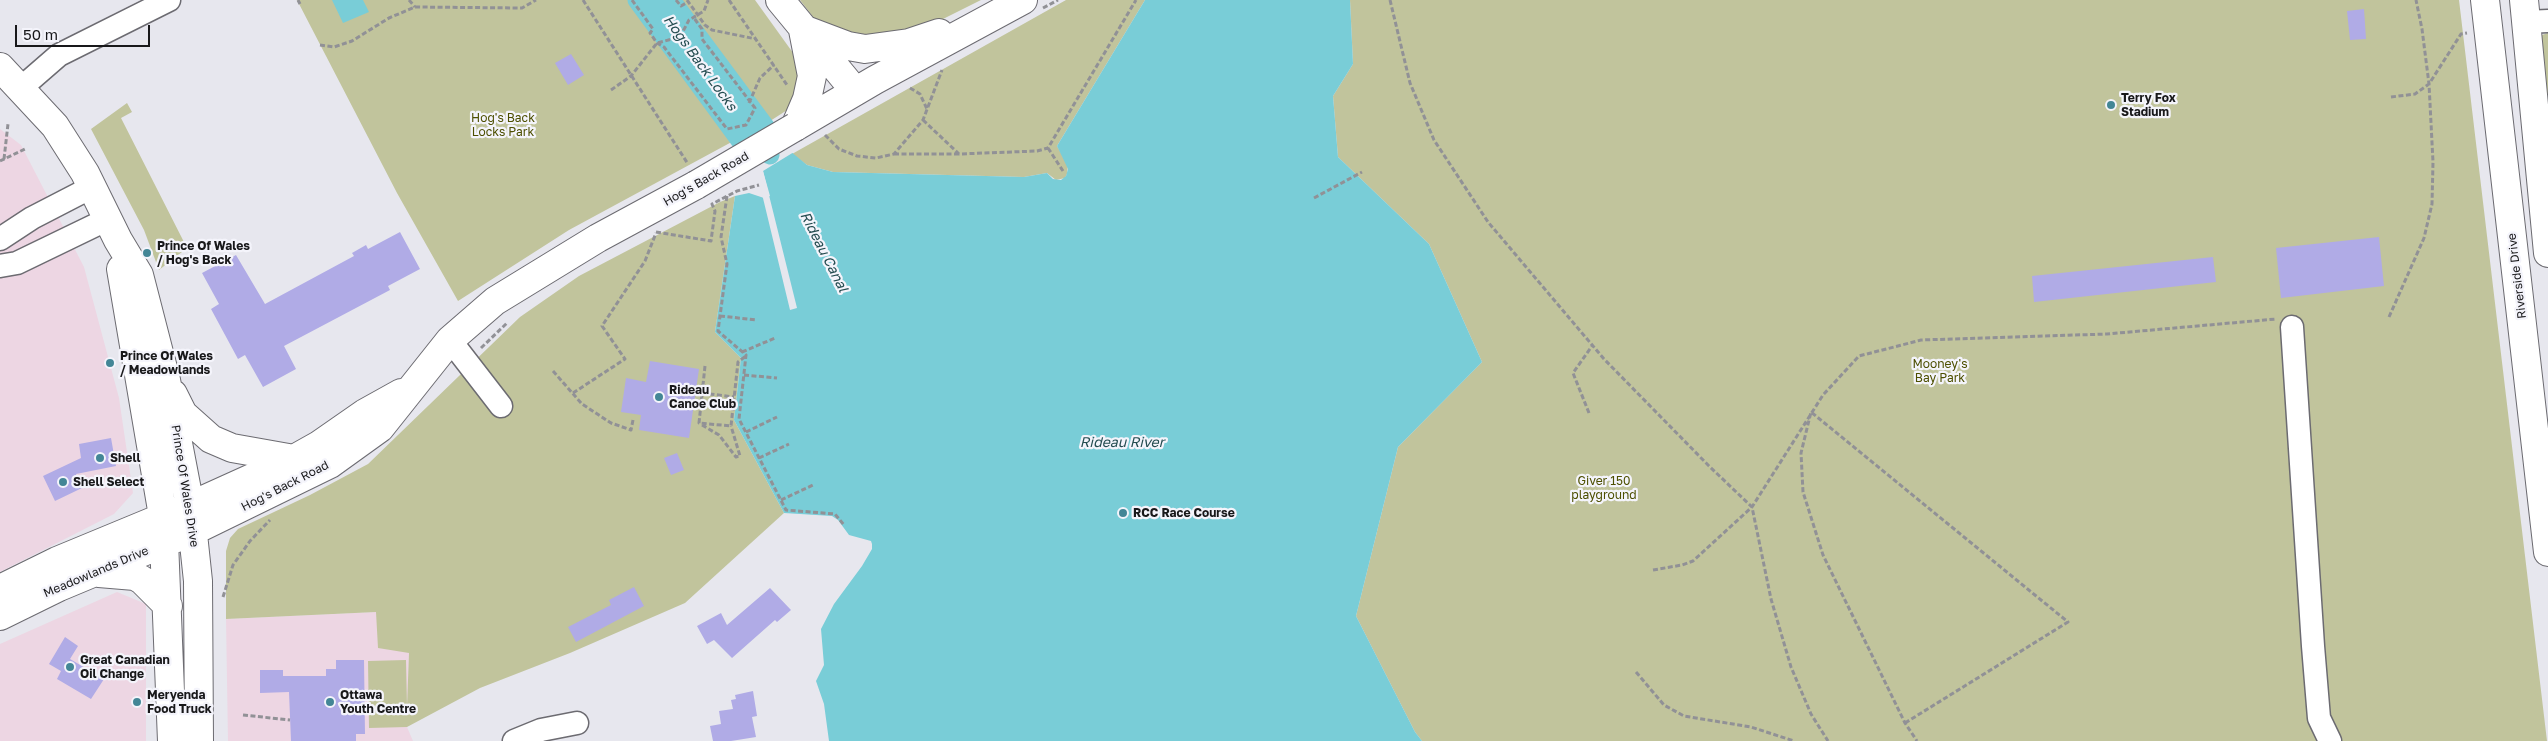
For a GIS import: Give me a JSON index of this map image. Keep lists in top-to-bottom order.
{
  "streets": {
    "main road": [
      "Hog's Back Road",
      "Riverside Drive",
      "Prince Of Wales Drive",
      "Meadowlands Drive"
    ]
  },
  "crossings": [
    ["Hog's Back Road", "Prince Of Wales Drive"],
    ["Hog's Back Road", "Meadowlands Drive"],
    ["Prince Of Wales Drive", "Meadowlands Drive"]
  ],
  "water": ["Hogs Back Locks", "Rideau Canal", "Rideau River"],
  "parks": ["Hog's Back Locks Park", "Mooney's Bay Park", "Giver 150 playground"],
  "places": [
    "Terry Fox Stadium",
    "Prince Of Wales / Hog's Back",
    "Prince Of Wales / Meadowlands",
    "Rideau Canoe Club",
    "Shell",
    "Shell Select",
    "RCC Race Course",
    "Great Canadian Oil Change",
    "Meryenda Food Truck",
    "Ottawa Youth Centre"
  ],
  "scale_bar": "50 m"
}
